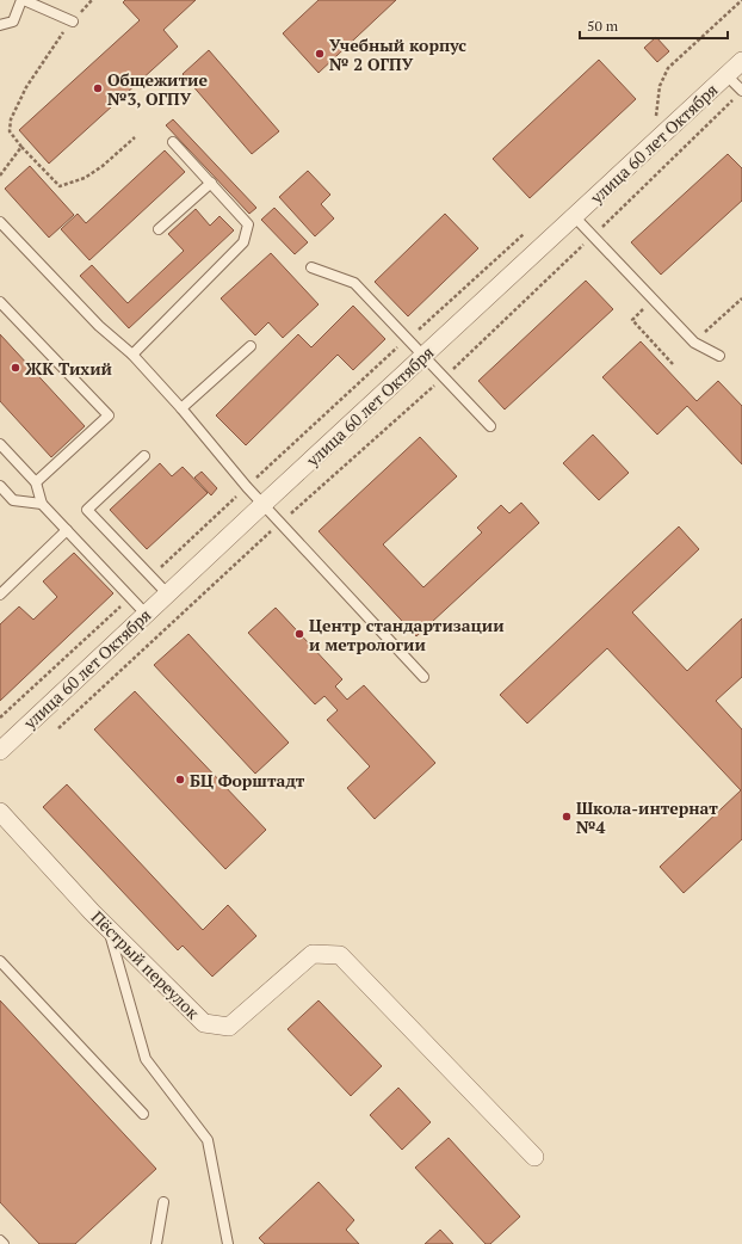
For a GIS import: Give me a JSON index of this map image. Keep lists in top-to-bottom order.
{
  "streets": {
    "street": ["улица 60 лет Октября", "Пёстрый переулок"]
  },
  "places": [
    "Учебный корпус № 2 ОГПУ",
    "Общежитие №3, ОГПУ",
    "ЖК Тихий",
    "Центр стандартизации и метрологии",
    "БЦ Форштадт",
    "Школа-интернат №4"
  ],
  "scale_bar": "50 m"
}
